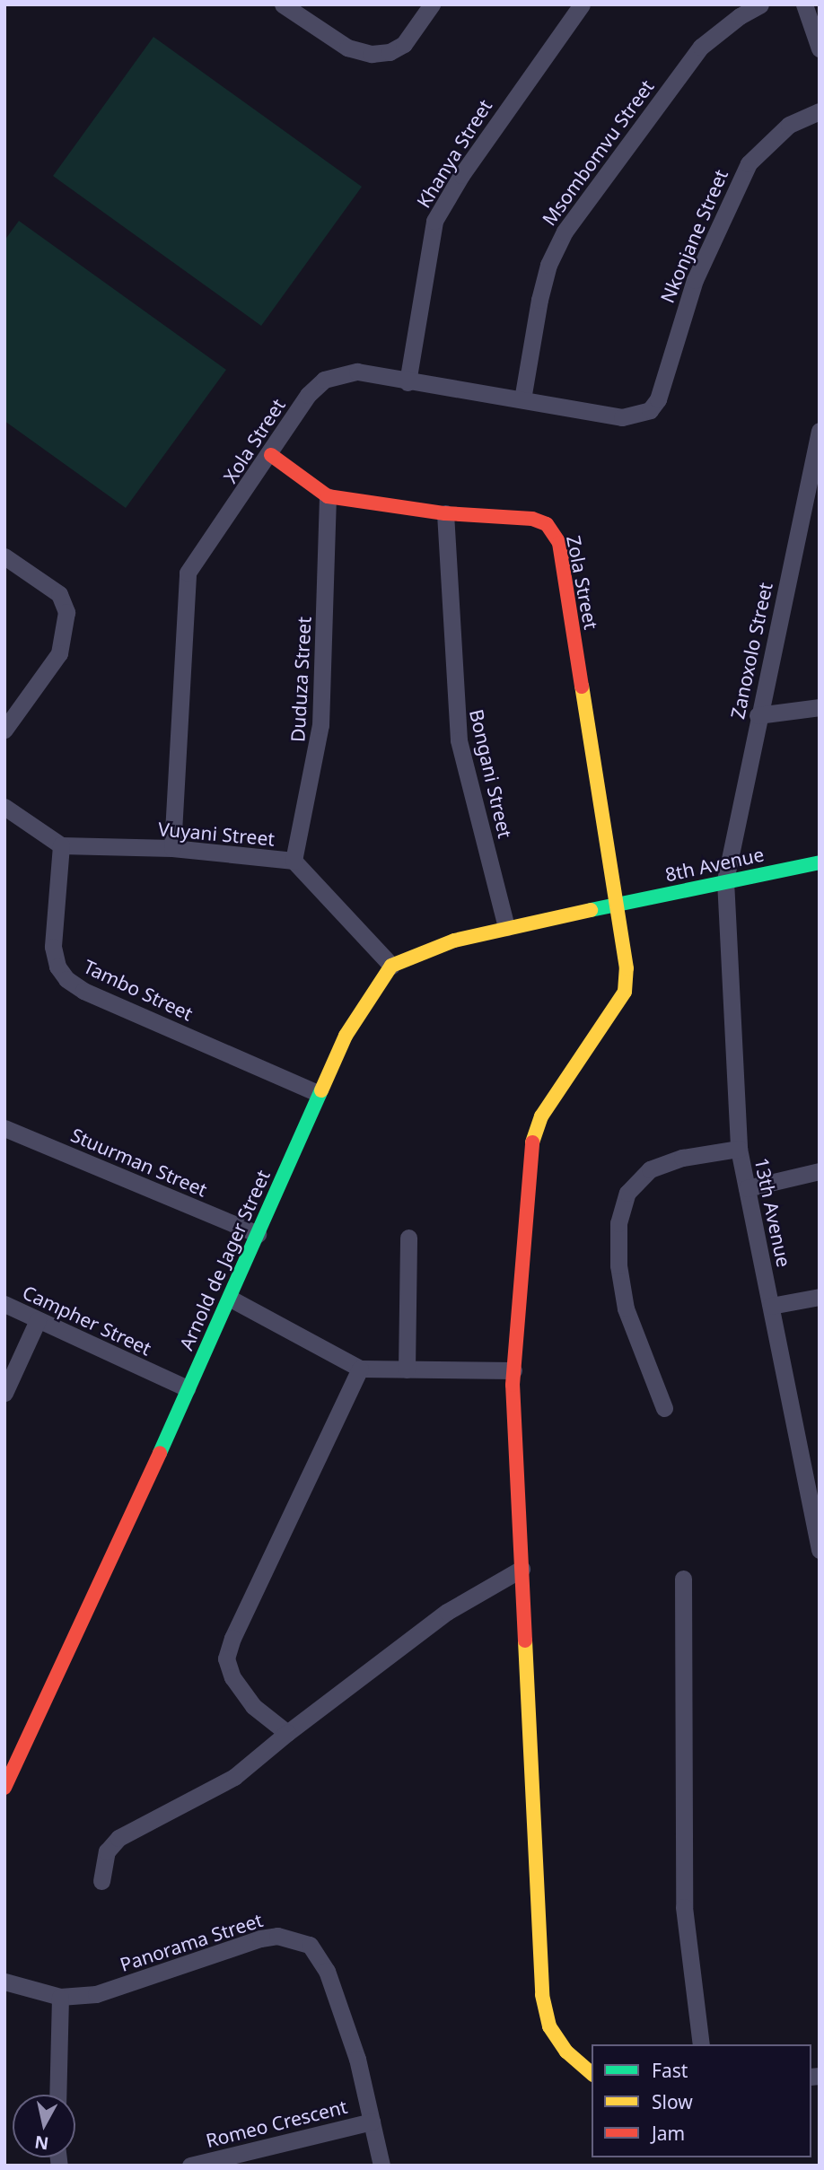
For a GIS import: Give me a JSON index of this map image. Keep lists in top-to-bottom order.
{
  "streets": {
    "street": [
      "Msombomvu Street",
      "Khanya Street",
      "Nkonjane Street",
      "Xola Street",
      "Zola Street",
      "Zanoxolo Street",
      "Duduza Street",
      "Bongani Street",
      "Vuyani Street",
      "8th Avenue",
      "Tambo Street",
      "Stuurman Street",
      "13th Avenue",
      "Arnold de Jager Street",
      "Campher Street",
      "Panorama Street",
      "Romeo Crescent"
    ]
  },
  "crossings": [
    ["Msombomvu Street", "Xola Street"],
    ["Khanya Street", "Xola Street"],
    ["Nkonjane Street", "Xola Street"],
    ["Xola Street", "Zola Street"],
    ["Xola Street", "Vuyani Street"],
    ["Zola Street", "Duduza Street"],
    ["Zola Street", "Bongani Street"],
    ["Zola Street", "8th Avenue"],
    ["Zanoxolo Street", "8th Avenue"],
    ["Zanoxolo Street", "13th Avenue"],
    ["Duduza Street", "Vuyani Street"],
    ["Vuyani Street", "Tambo Street"],
    ["Vuyani Street", "Arnold de Jager Street"],
    ["8th Avenue", "13th Avenue"],
    ["Tambo Street", "Arnold de Jager Street"],
    ["Stuurman Street", "Arnold de Jager Street"],
    ["Arnold de Jager Street", "Campher Street"],
    ["Panorama Street", "Romeo Crescent"]
  ],
  "legend": ["Fast", "Slow", "Jam"],
  "north": "bottom"
}
